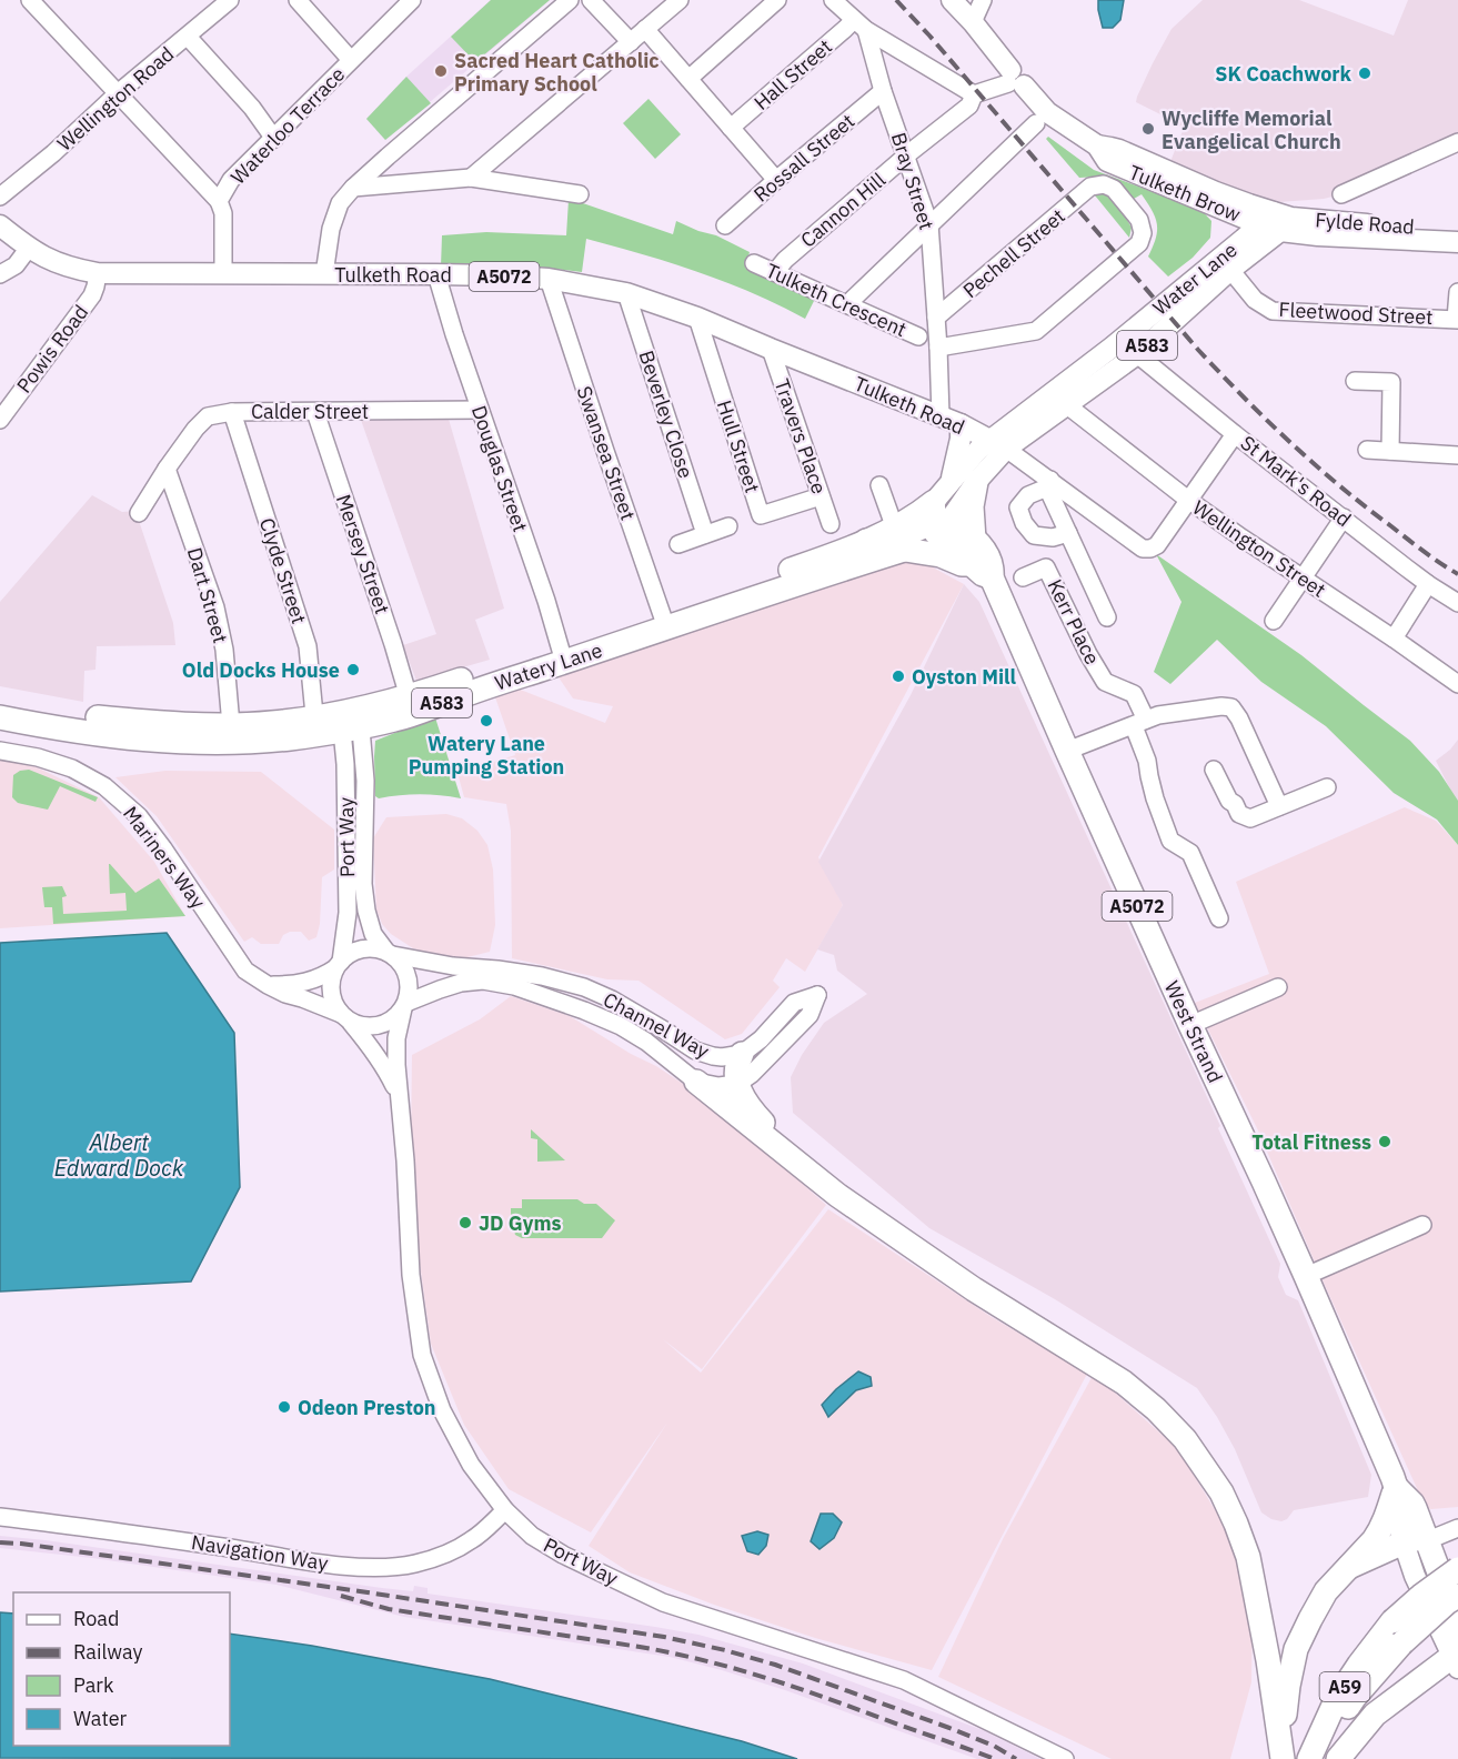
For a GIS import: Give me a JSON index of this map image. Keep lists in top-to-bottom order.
{
  "streets": {
    "highway": [
      "A5072",
      "A583",
      "Watery Lane",
      "West Strand",
      "A59"
    ],
    "main road": [
      "Tulketh Brow",
      "Fylde Road",
      "Tulketh Road",
      "Water Lane"
    ],
    "street": [
      "Hall Street",
      "Wellington Road",
      "Waterloo Terrace",
      "Rossall Street",
      "Bray Street",
      "Cannon Hill",
      "Pechell Street",
      "Tulketh Crescent",
      "Fleetwood Street",
      "Powis Road",
      "Calder Street",
      "Beverley Close",
      "Travers Place",
      "Hull Street",
      "Swansea Street",
      "Douglas Street",
      "St Mark's Road",
      "Wellington Street",
      "Mersey Street",
      "Clyde Street",
      "Dart Street",
      "Kerr Place",
      "Port Way",
      "Mariners Way",
      "Channel Way",
      "Navigation Way"
    ]
  },
  "crossings": [
    ["Hall Street", "Bray Street"],
    ["Waterloo Terrace", "Tulketh Road"],
    ["Rossall Street", "Bray Street"],
    ["Bray Street", "Cannon Hill"],
    ["Bray Street", "Pechell Street"],
    ["Bray Street", "Tulketh Road"],
    ["Tulketh Brow", "Fylde Road"],
    ["Tulketh Brow", "Water Lane"],
    ["Cannon Hill", "Tulketh Crescent"],
    ["Fylde Road", "Water Lane"],
    ["Tulketh Road", "A5072"],
    ["Tulketh Road", "Water Lane"],
    ["Tulketh Road", "Powis Road"],
    ["Tulketh Road", "Beverley Close"],
    ["Tulketh Road", "Travers Place"],
    ["Tulketh Road", "Hull Street"],
    ["Tulketh Road", "Swansea Street"],
    ["Tulketh Road", "Douglas Street"],
    ["Tulketh Road", "Watery Lane"],
    ["A5072", "Water Lane"],
    ["A5072", "Watery Lane"],
    ["A5072", "West Strand"],
    ["Water Lane", "Fleetwood Street"],
    ["Water Lane", "St Mark's Road"],
    ["Water Lane", "Wellington Street"],
    ["Water Lane", "Watery Lane"],
    ["Calder Street", "Douglas Street"],
    ["Calder Street", "Mersey Street"],
    ["Calder Street", "Clyde Street"],
    ["Calder Street", "Dart Street"],
    ["Travers Place", "Hull Street"],
    ["Travers Place", "Watery Lane"],
    ["Swansea Street", "Watery Lane"],
    ["Douglas Street", "Watery Lane"],
    ["Mersey Street", "Watery Lane"],
    ["Clyde Street", "Watery Lane"],
    ["Dart Street", "Watery Lane"],
    ["Watery Lane", "Port Way"],
    ["Watery Lane", "West Strand"],
    ["Port Way", "Mariners Way"],
    ["Port Way", "Channel Way"],
    ["Port Way", "Navigation Way"],
    ["Mariners Way", "Channel Way"]
  ],
  "water": ["Albert Edward Dock"],
  "places": [
    "Sacred Heart Catholic Primary School",
    "SK Coachwork",
    "Wycliffe Memorial Evangelical Church",
    "Old Docks House",
    "Oyston Mill",
    "Watery Lane Pumping Station",
    "Total Fitness",
    "JD Gyms",
    "Odeon Preston"
  ],
  "legend": [
    "Road",
    "Railway",
    "Park",
    "Water"
  ]
}
